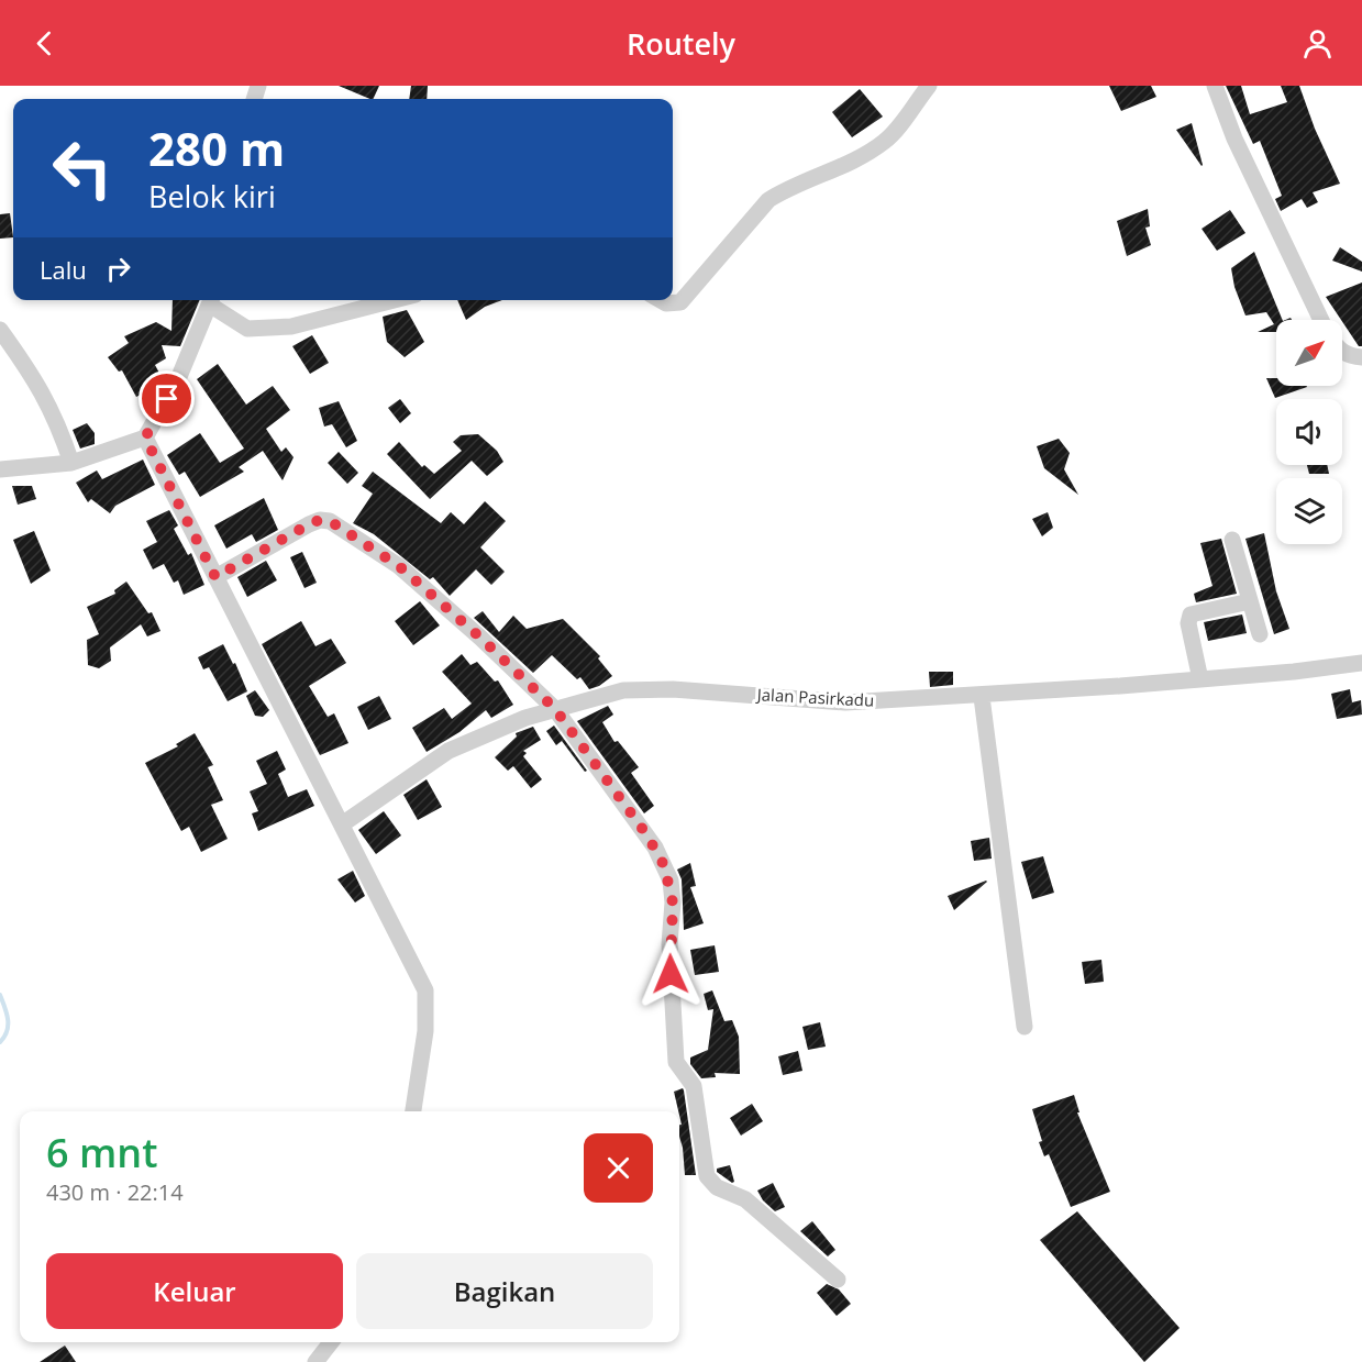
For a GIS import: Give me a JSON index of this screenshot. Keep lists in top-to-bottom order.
{
  "streets": {
    "street": ["Jalan Pasirkadu"]
  },
  "north": "top right",
  "page": {
    "header": "Routely",
    "turn": ["280 m", "Belok kiri"],
    "then": "Lalu",
    "heading": ["6 mnt", "430 m · 22:14"],
    "buttons": ["Keluar", "Bagikan"]
  }
}
